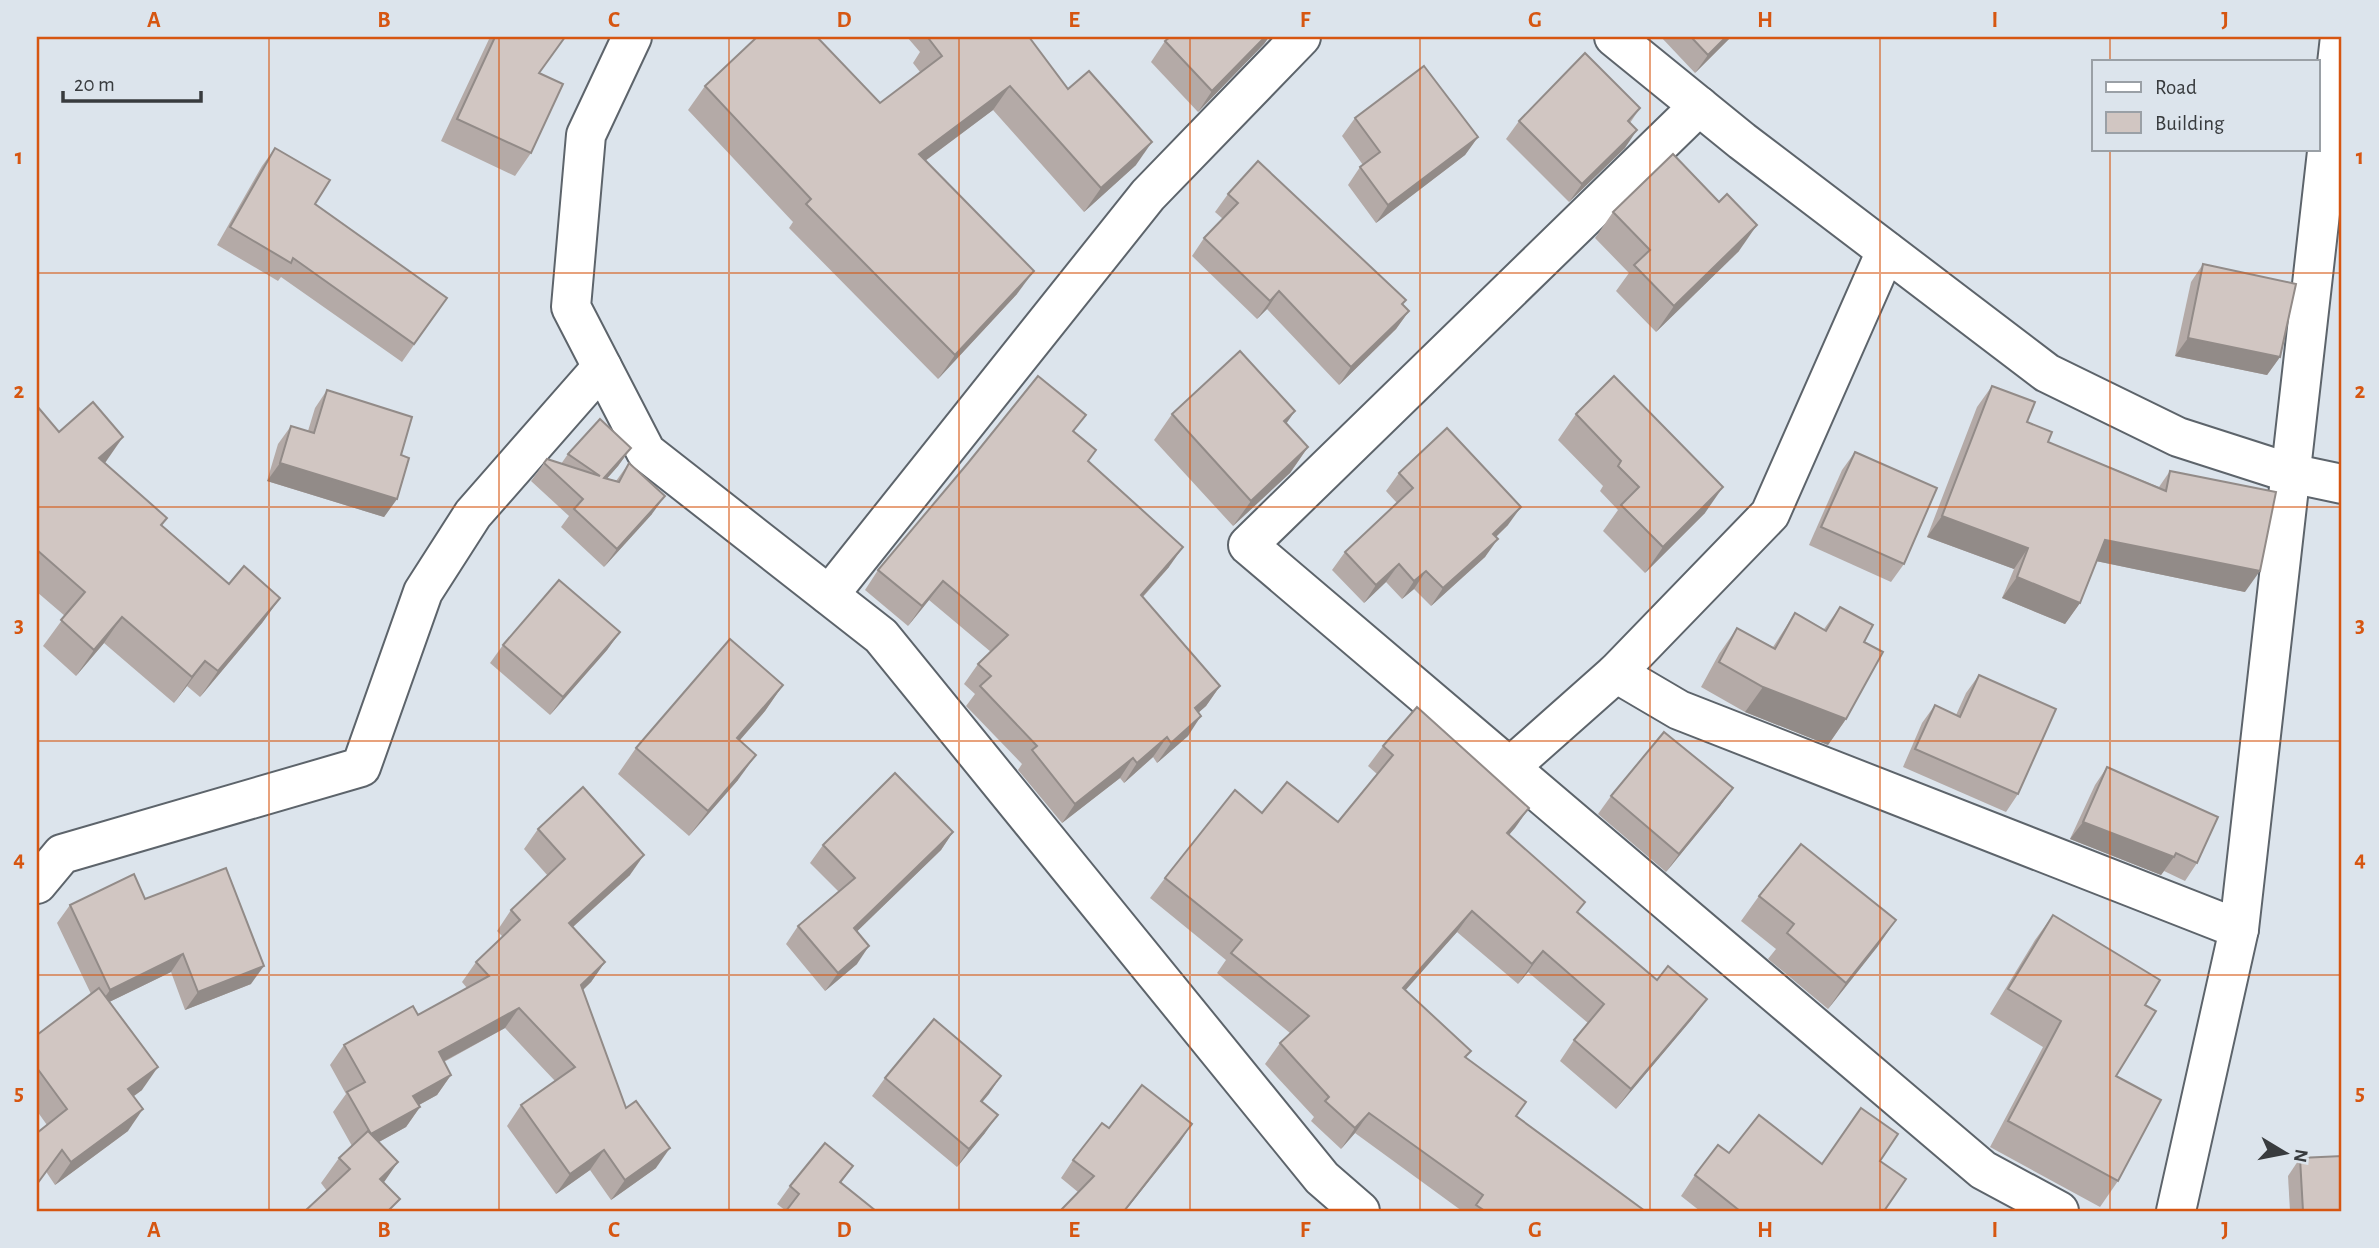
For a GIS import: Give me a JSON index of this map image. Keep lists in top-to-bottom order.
{
  "legend": ["Road", "Building"],
  "scale_bar": "20 m",
  "north": "right",
  "grid": {
    "columns": [
      "A",
      "B",
      "C",
      "D",
      "E",
      "F",
      "G",
      "H",
      "I",
      "J"
    ],
    "rows": [
      "1",
      "2",
      "3",
      "4",
      "5"
    ]
  }
}
